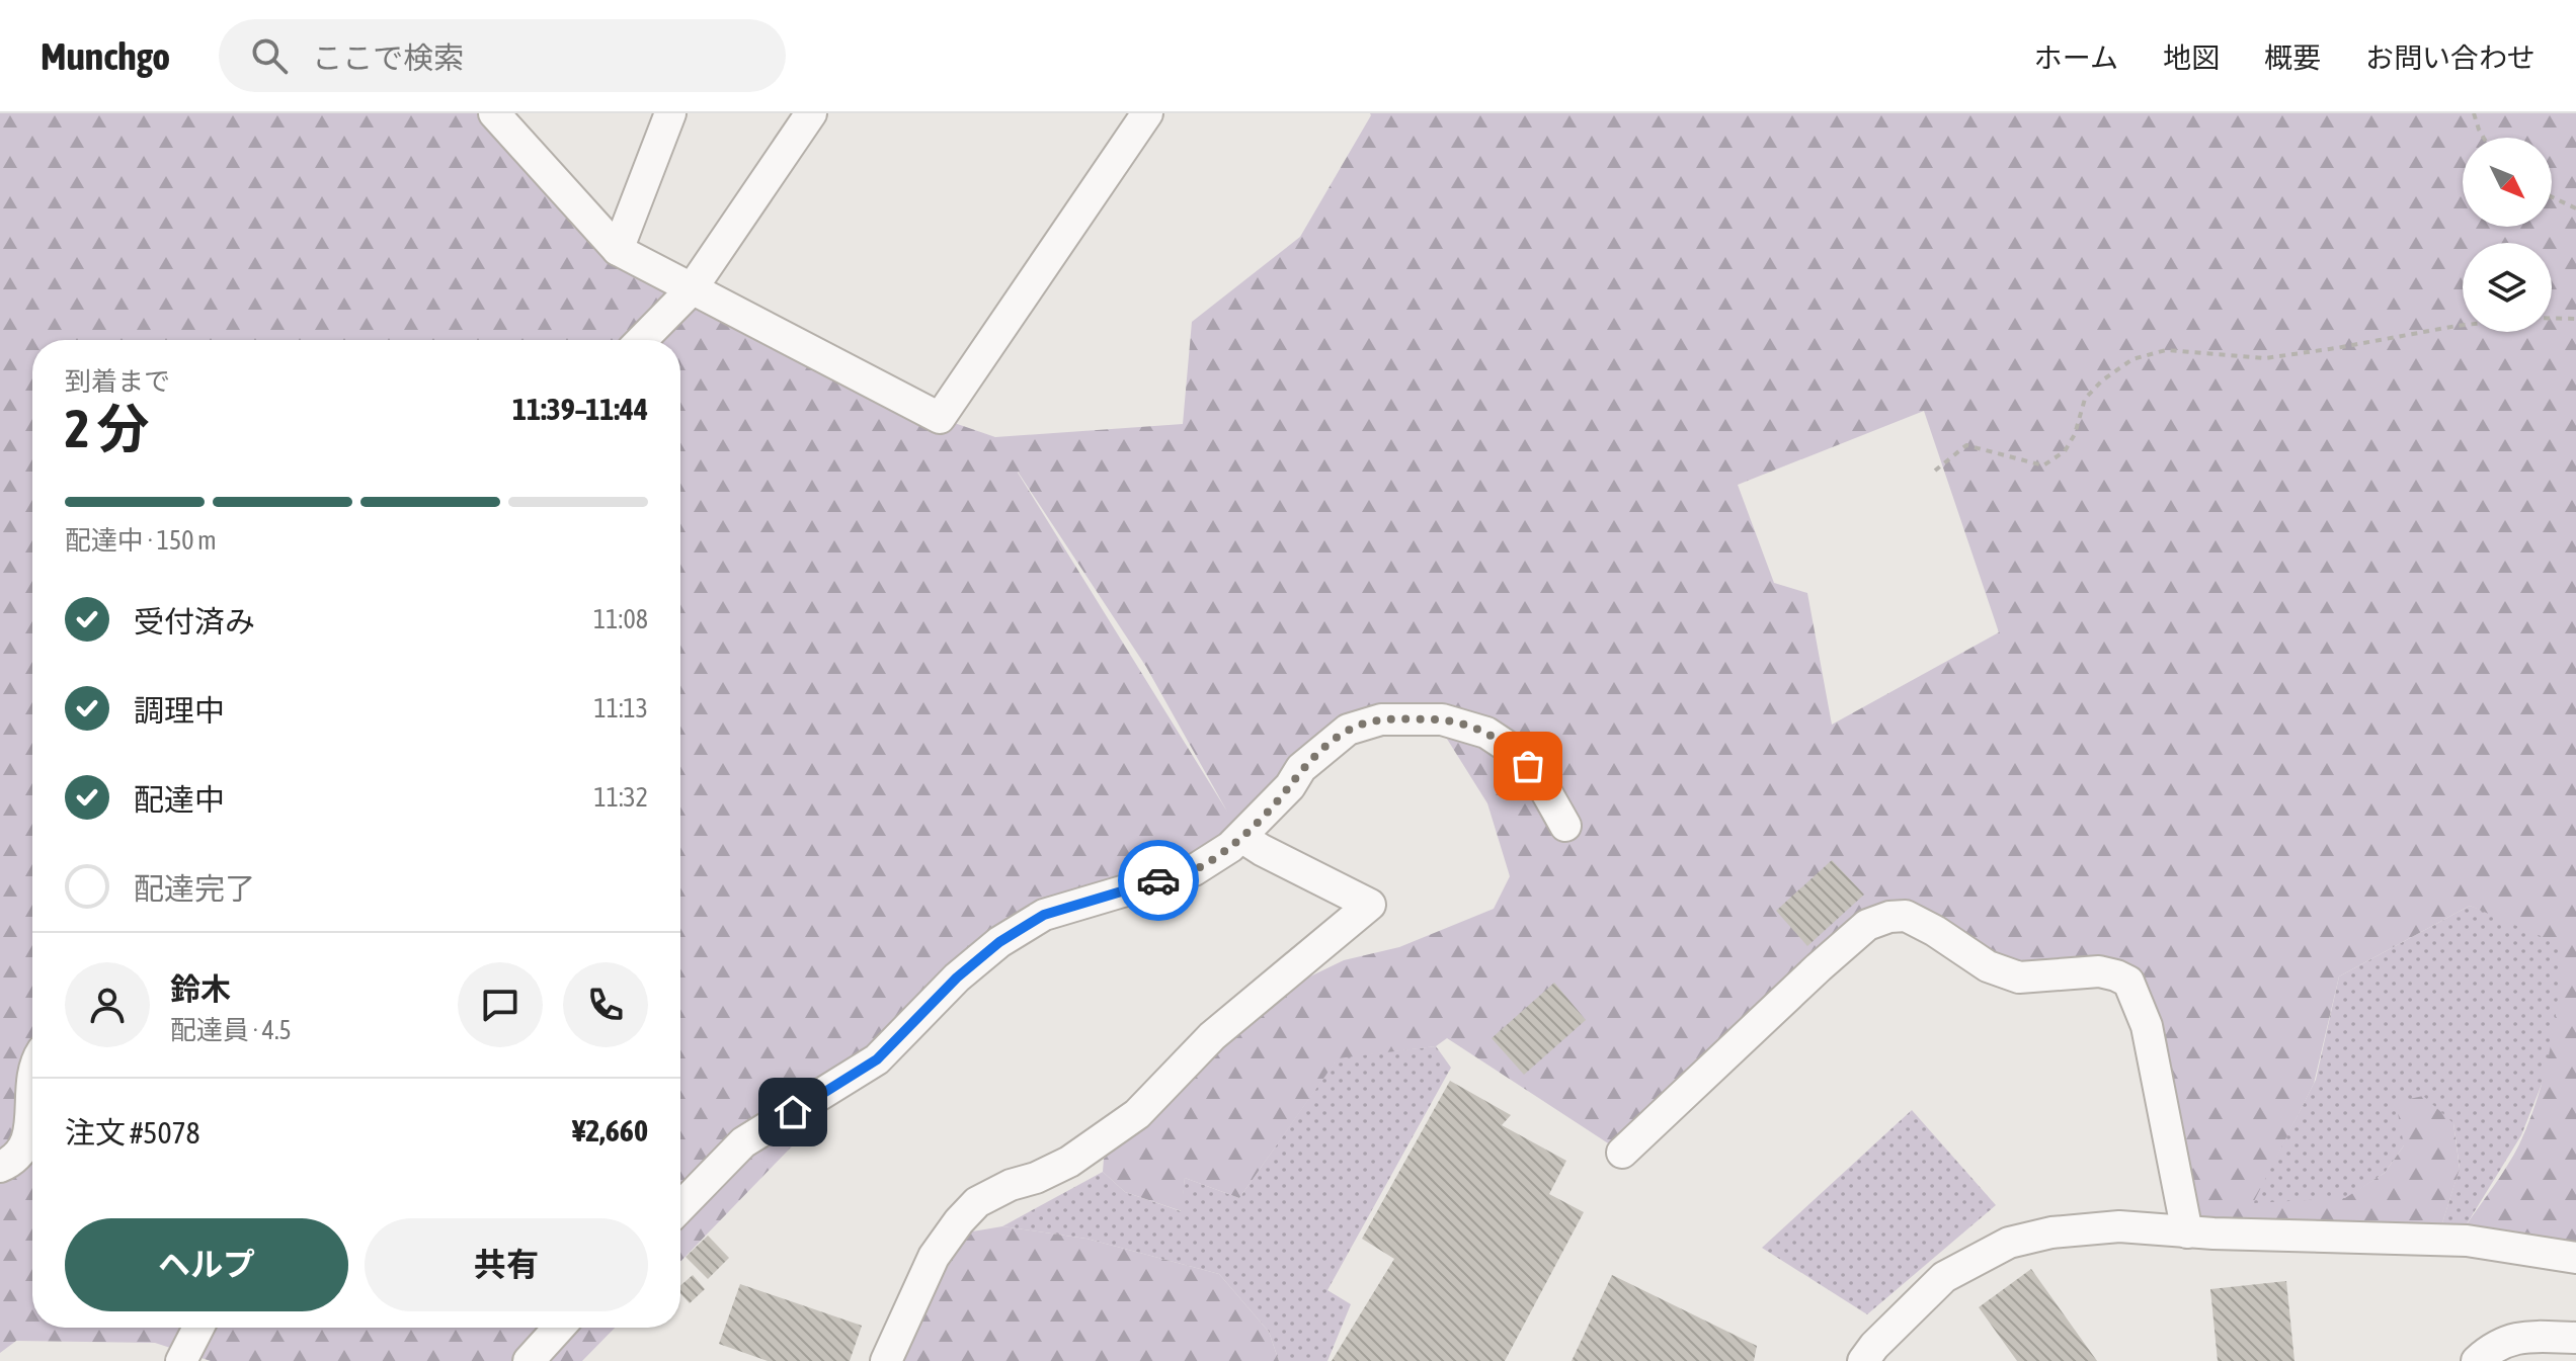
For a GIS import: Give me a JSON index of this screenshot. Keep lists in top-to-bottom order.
{
  "north": "bottom right",
  "page": {
    "header": "Munchgo",
    "search": "ここで検索",
    "nav": [
      "ホーム",
      "地図",
      "概要",
      "お問い合わせ"
    ],
    "heading": ["2 分", "到着まで", "11:39–11:44"],
    "panel": [
      "鈴木",
      "配達員 · 4.5",
      "注文 #5078",
      "¥2,660"
    ],
    "bar": "配達中 · 150 m",
    "list": [
      ["受付済み", "11:08"],
      ["調理中", "11:13"],
      ["配達中", "11:32"],
      "配達完了"
    ],
    "buttons": ["ヘルプ", "共有"]
  }
}
